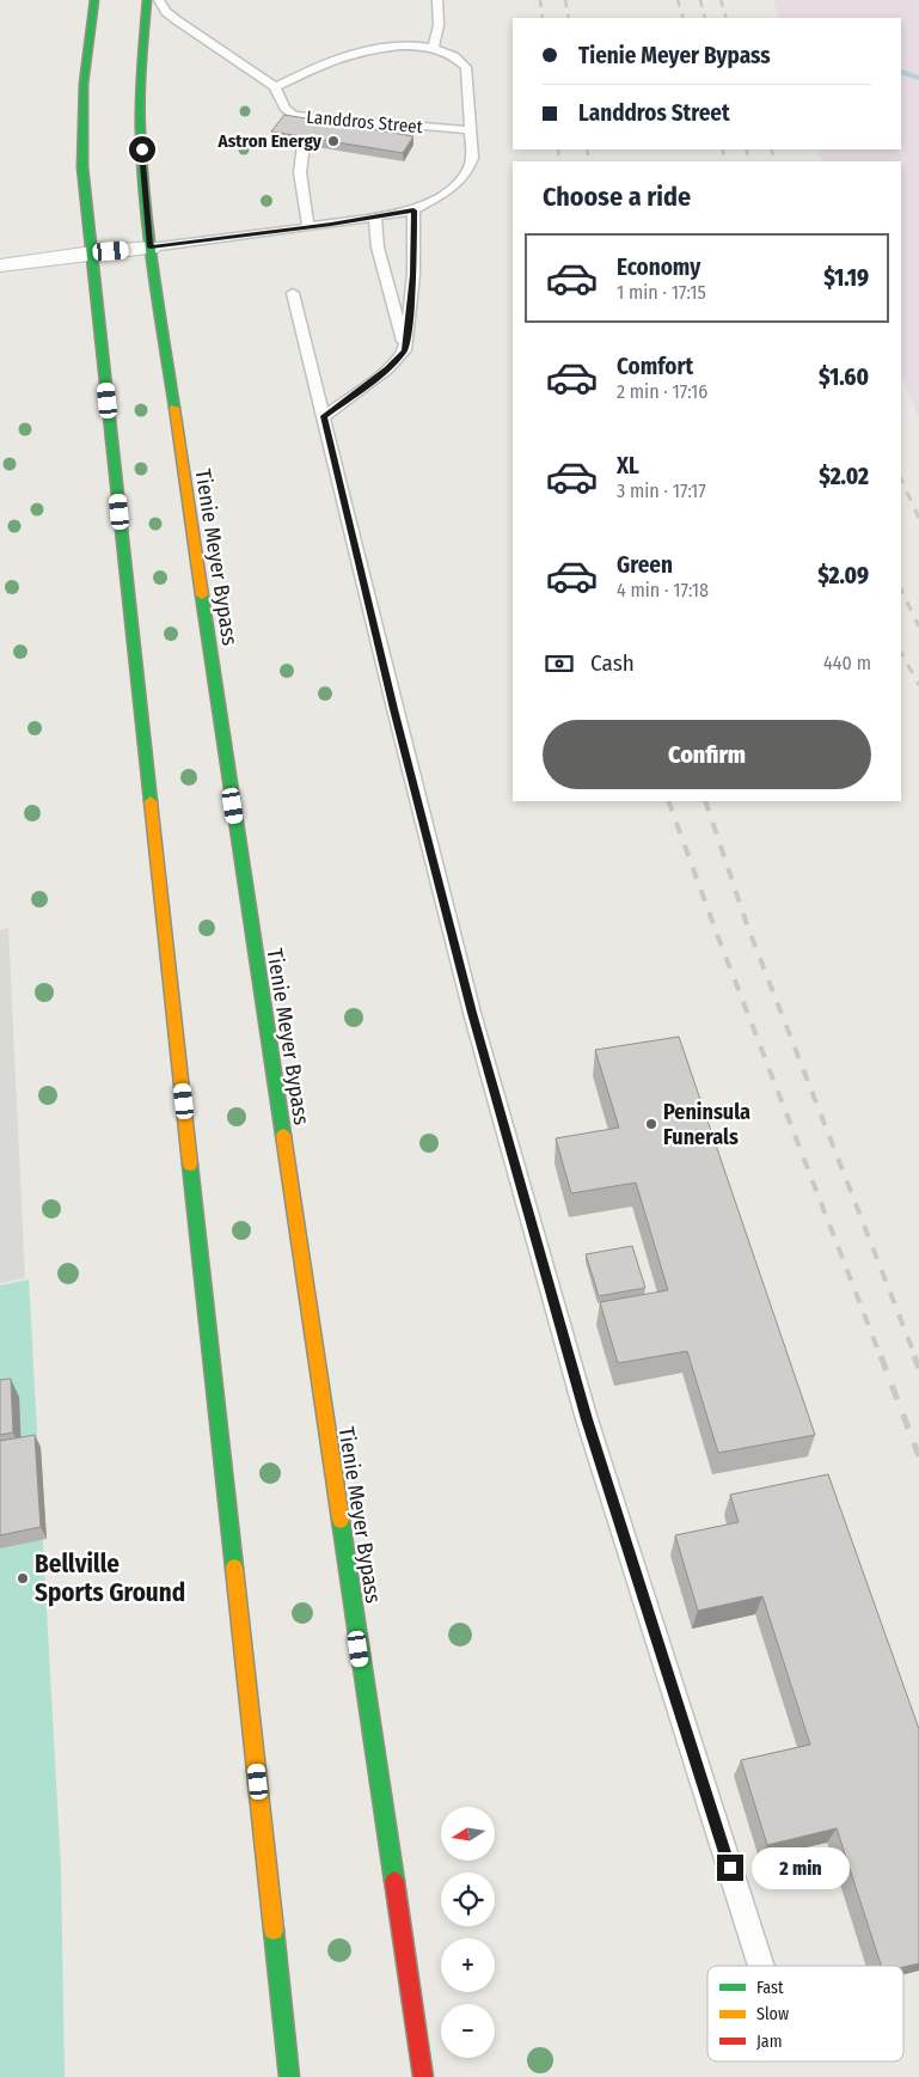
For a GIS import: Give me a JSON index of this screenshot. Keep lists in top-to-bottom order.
{
  "streets": {
    "main road": ["Tienie Meyer Bypass"],
    "street": ["Landdros Street"]
  },
  "crossings": [
    ["Landdros Street", "Tienie Meyer Bypass"]
  ],
  "places": ["Astron Energy", "Peninsula Funerals", "Bellville Sports Ground"],
  "legend": ["Fast", "Slow", "Jam"],
  "north": "left",
  "page": {
    "banner": ["Tienie Meyer Bypass", "Landdros Street"],
    "heading": "Choose a ride",
    "list": [
      {
        "name": "Economy",
        "note": "1 min · 17:15",
        "value": "$1.19"
      },
      {
        "name": "Comfort",
        "note": "2 min · 17:16",
        "value": "$1.60"
      },
      {
        "name": "XL",
        "note": "3 min · 17:17",
        "value": "$2.02"
      },
      {
        "name": "Green",
        "note": "4 min · 17:18",
        "value": "$2.09"
      }
    ],
    "pay": ["Cash", "440 m"],
    "buttons": "Confirm",
    "map_buttons": ["+", "−"],
    "bubble": "2 min"
  }
}
